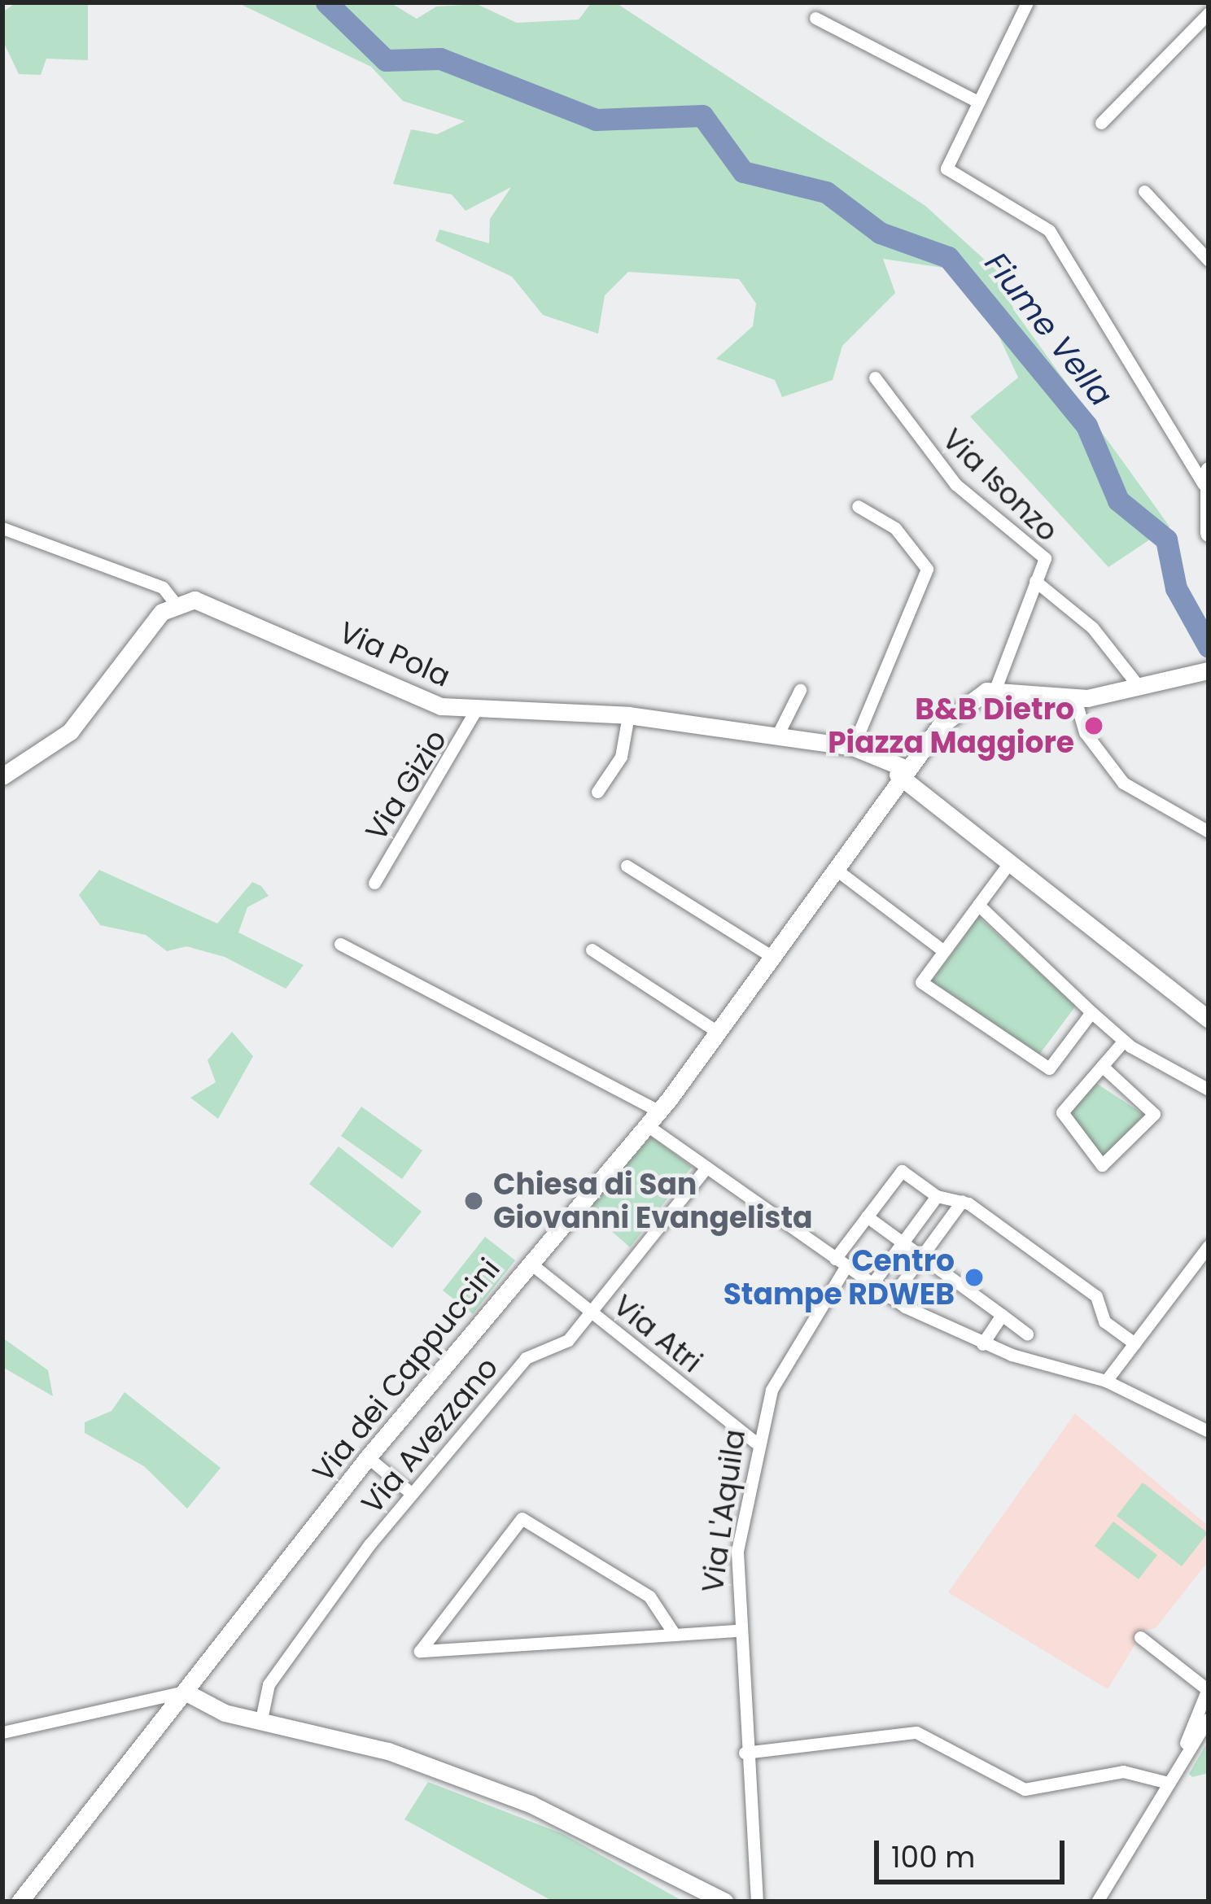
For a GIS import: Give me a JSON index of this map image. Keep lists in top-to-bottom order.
{
  "streets": {
    "street": [
      "Via Isonzo",
      "Via Pola",
      "Via Gizio",
      "Via Atri",
      "Via dei Cappuccini",
      "Via Avezzano",
      "Via L'Aquila"
    ]
  },
  "crossings": [
    ["Via Isonzo", "Via dei Cappuccini"],
    ["Via Pola", "Via Gizio"],
    ["Via Pola", "Via dei Cappuccini"],
    ["Via Atri", "Via dei Cappuccini"],
    ["Via Atri", "Via Avezzano"],
    ["Via Atri", "Via L'Aquila"]
  ],
  "water": ["Fiume Vella"],
  "places": ["B&B Dietro Piazza Maggiore", "Chiesa di San Giovanni Evangelista", "Centro Stampe RDWEB"],
  "scale_bar": "100 m"
}
